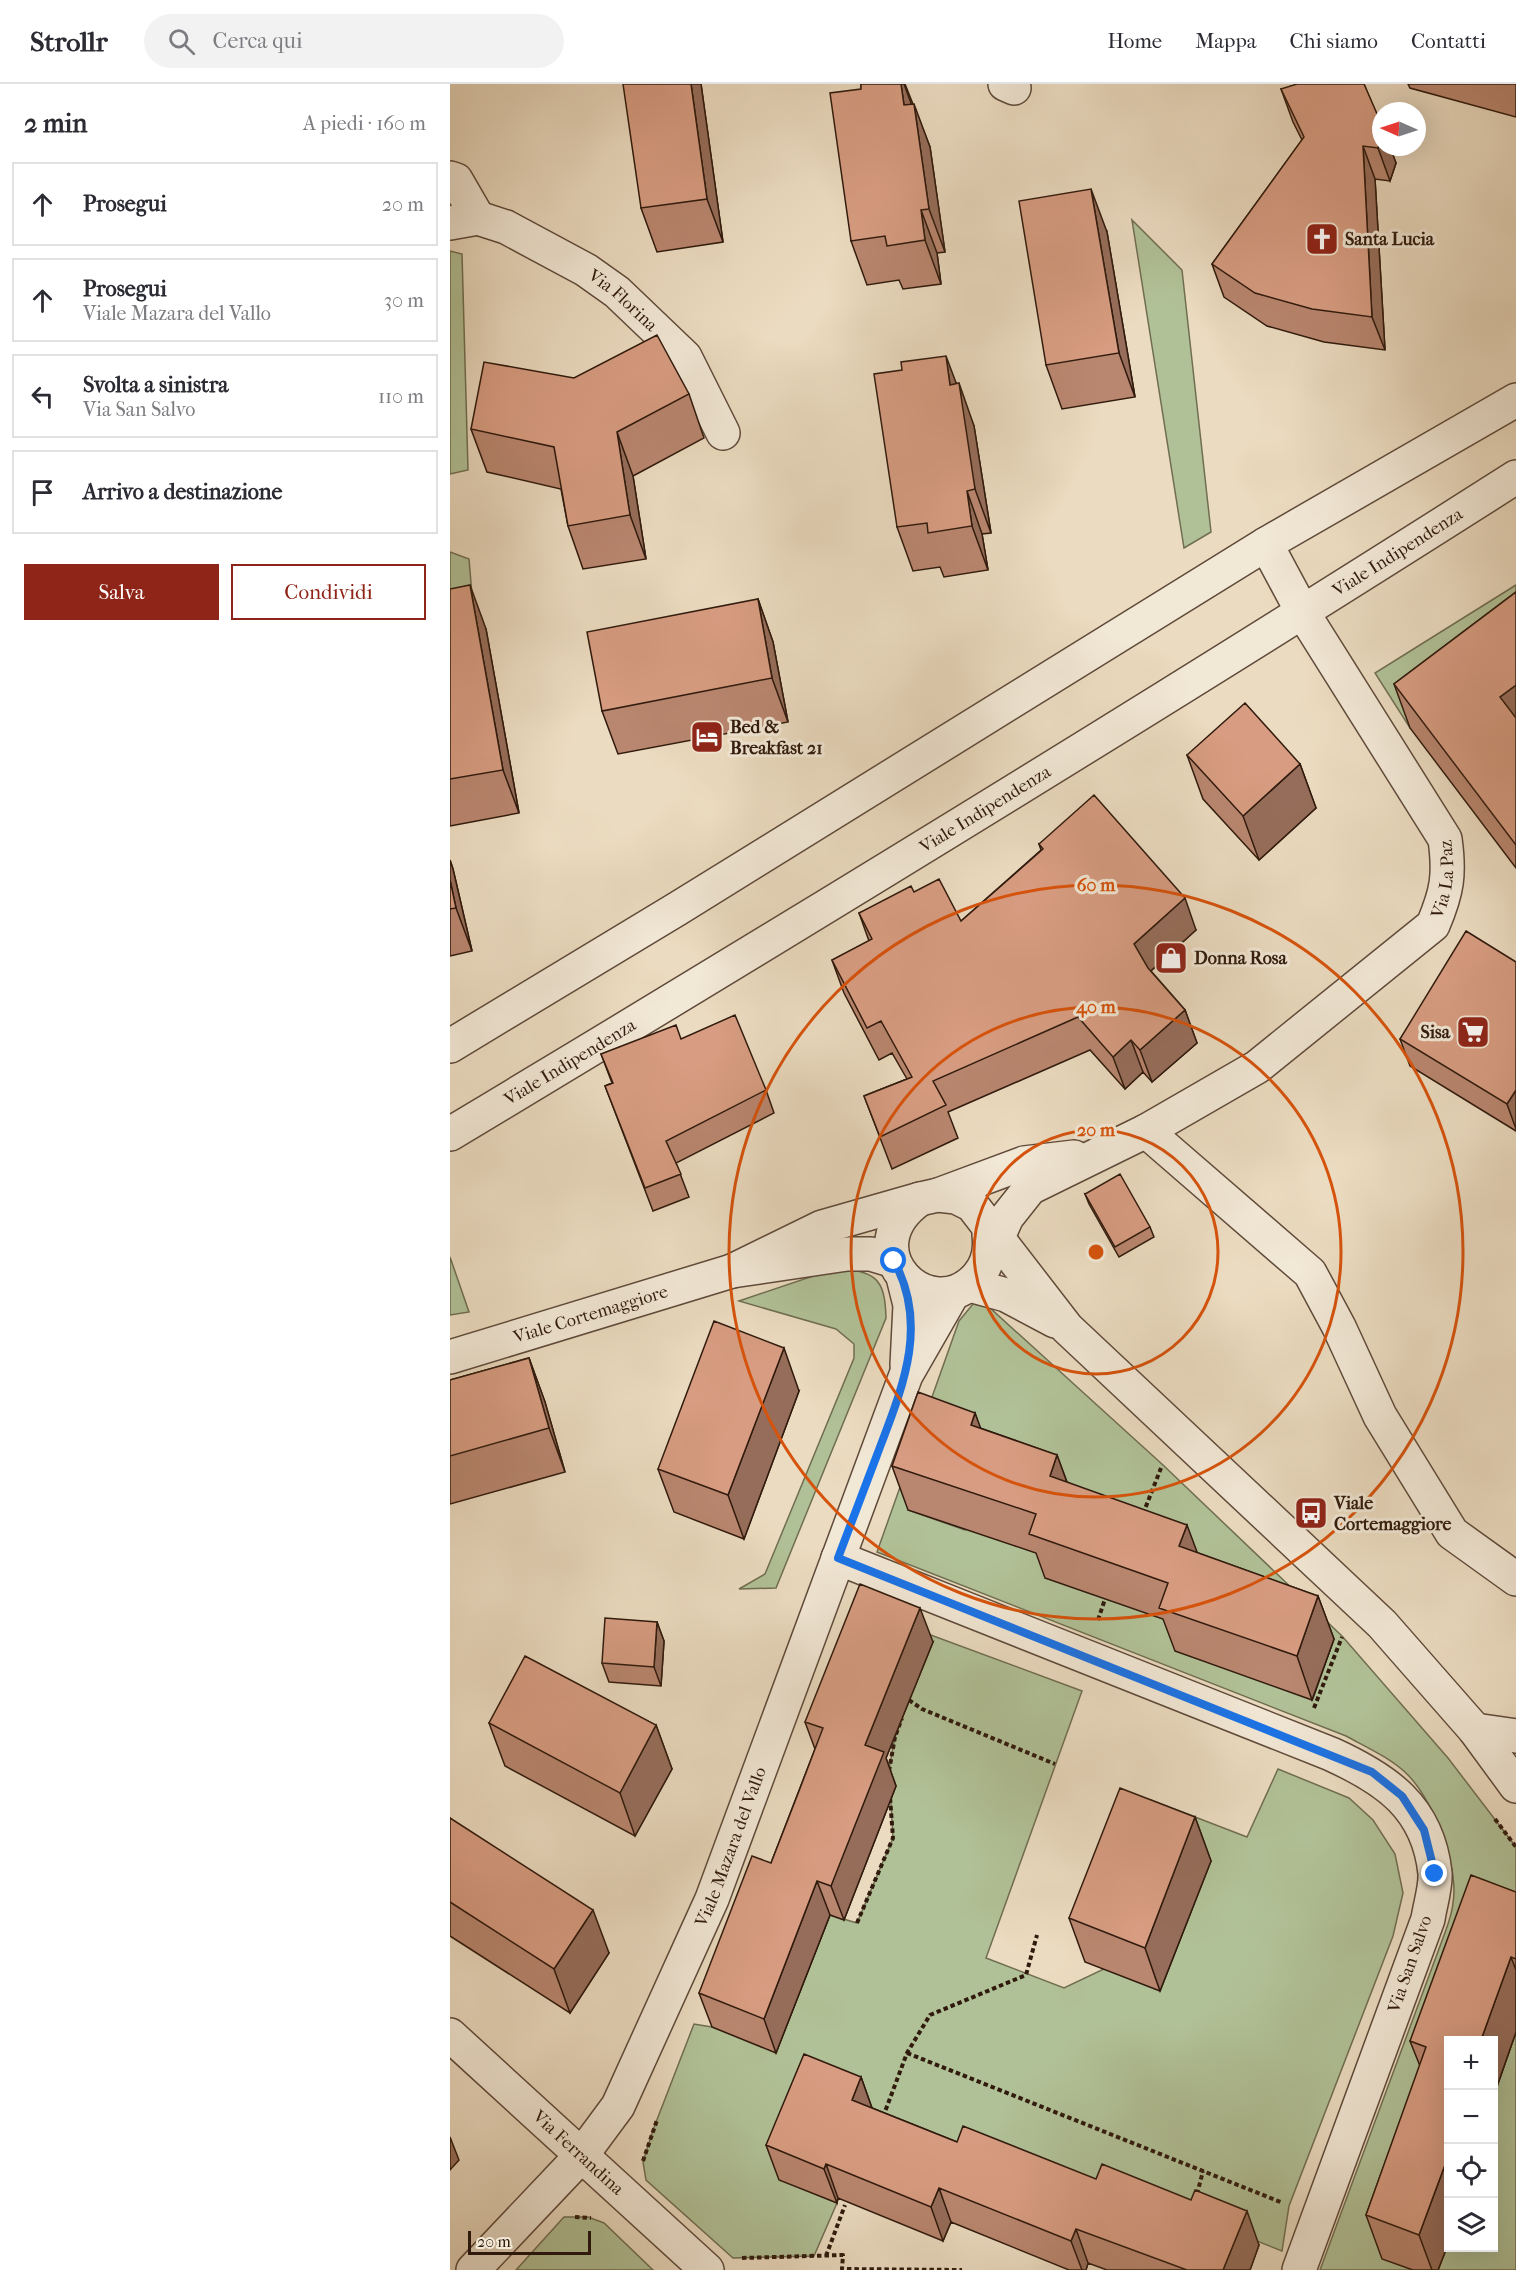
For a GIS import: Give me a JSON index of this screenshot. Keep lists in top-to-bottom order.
{
  "streets": {
    "street": [
      "Via Florina",
      "Viale Indipendenza",
      "Via La Paz",
      "Viale Cortemaggiore",
      "Viale Mazara del Vallo",
      "Via San Salvo",
      "Via Ferrandina"
    ]
  },
  "crossings": [
    ["Viale Indipendenza", "Via La Paz"],
    ["Viale Mazara del Vallo", "Via San Salvo"],
    ["Viale Mazara del Vallo", "Via Ferrandina"]
  ],
  "places": {
    "church": ["Santa Lucia"],
    "hotel": ["Bed & Breakfast 21"],
    "shop": ["Donna Rosa"],
    "supermarket": ["Sisa"],
    "bus stop": ["Viale Cortemaggiore"]
  },
  "scale_bar": "20 m",
  "north": "left",
  "page": {
    "header": "Strollr",
    "search": "Cerca qui",
    "nav": [
      "Home",
      "Mappa",
      "Chi siamo",
      "Contatti"
    ],
    "heading": ["2 min", "A piedi · 160 m"],
    "list": [
      ["Prosegui", "20 m"],
      ["Prosegui", "Viale Mazara del Vallo", "30 m"],
      ["Svolta a sinistra", "Via San Salvo", "110 m"],
      "Arrivo a destinazione"
    ],
    "buttons": ["Salva", "Condividi"],
    "map_buttons": ["+", "−"],
    "scale": "20 m"
  },
  "rings": ["60 m", "40 m", "20 m"]
}
